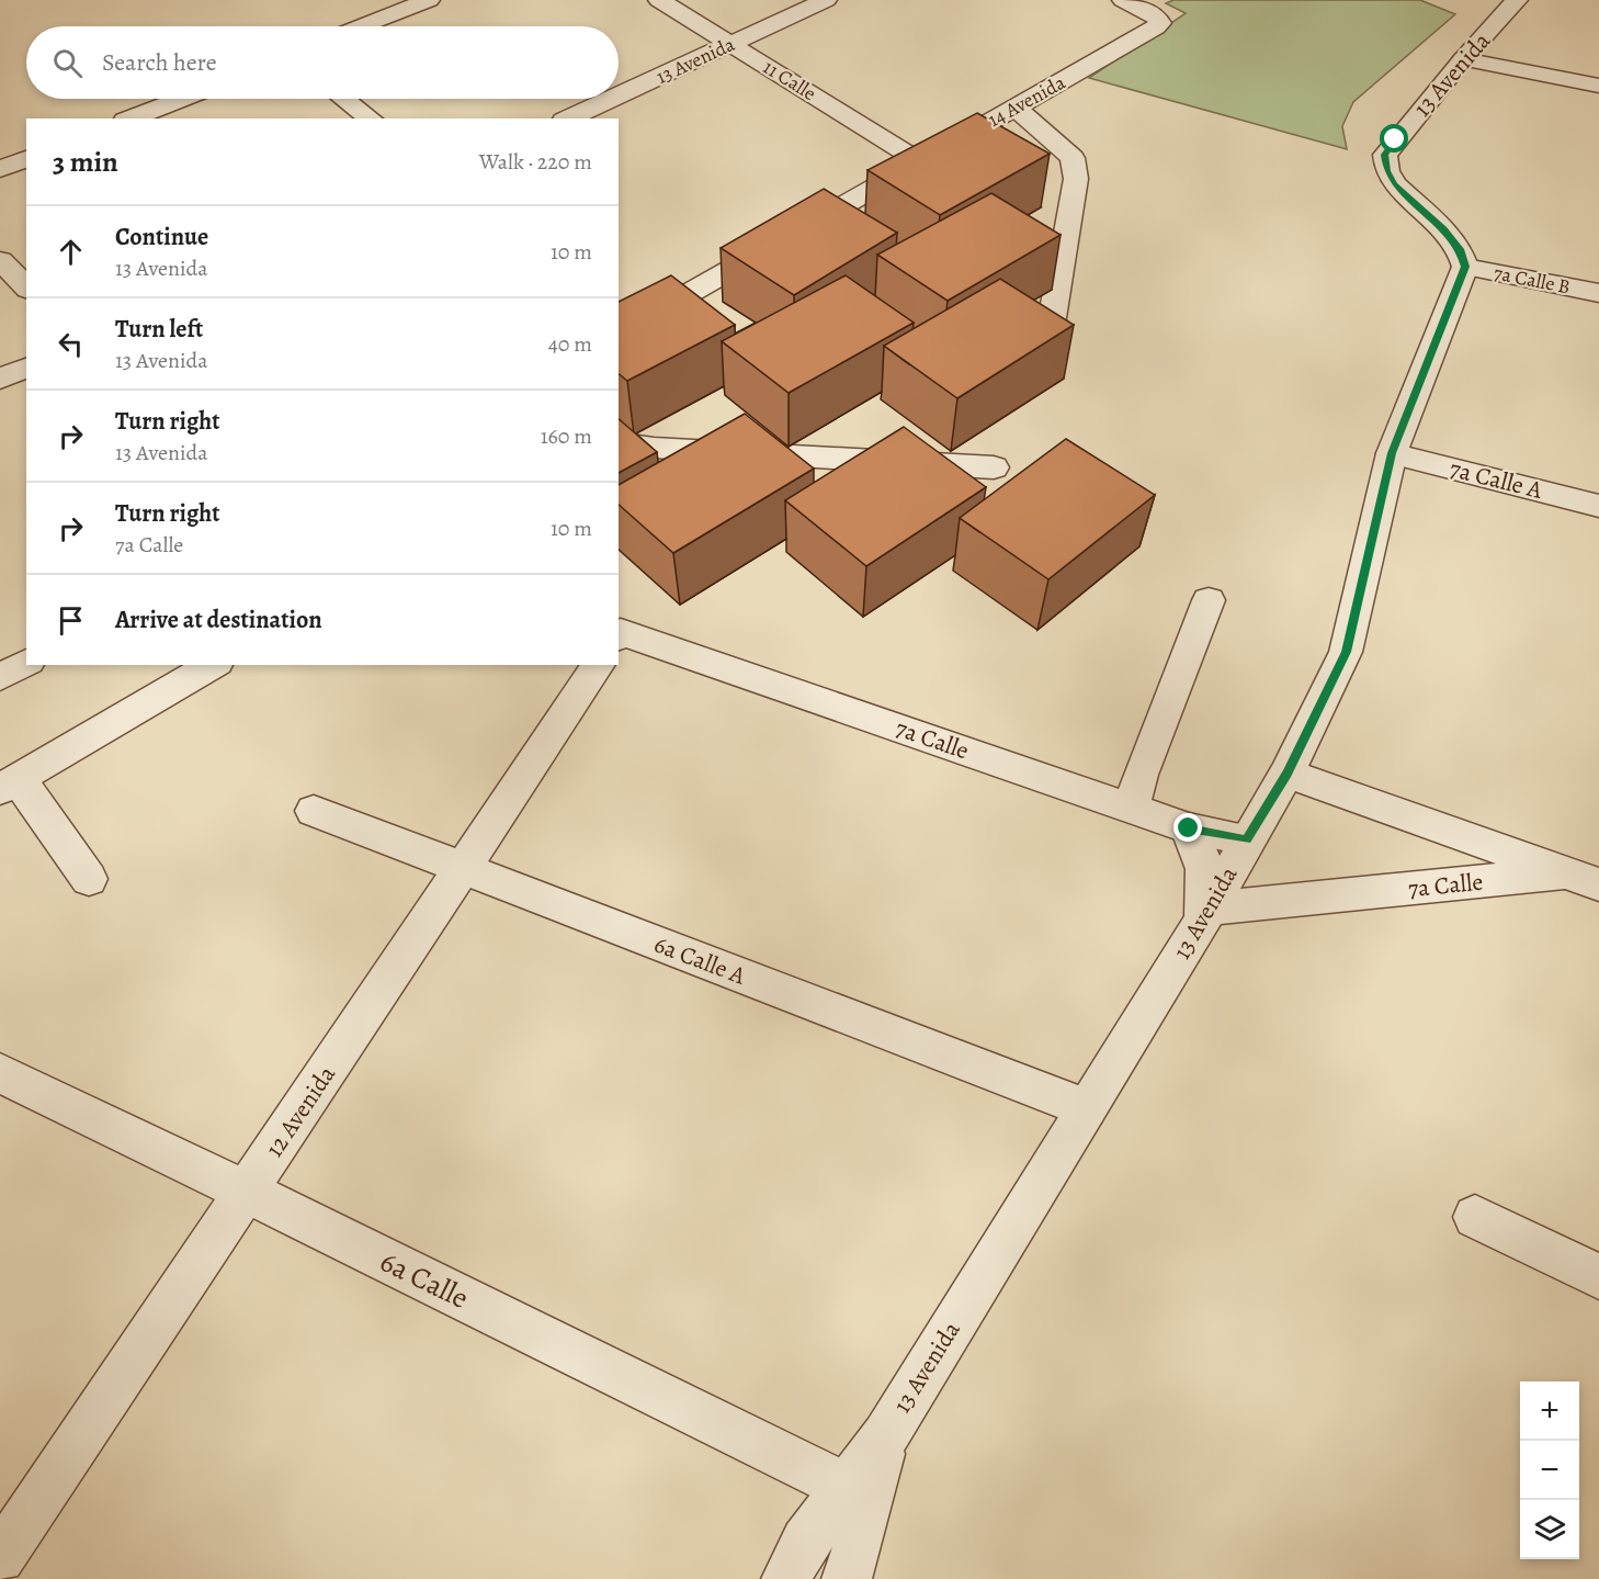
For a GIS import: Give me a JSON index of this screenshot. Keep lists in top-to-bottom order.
{
  "streets": {
    "street": [
      "13 Avenida",
      "11 Calle",
      "14 Avenida",
      "7a Calle B",
      "7a Calle A",
      "7a Calle",
      "6a Calle A",
      "12 Avenida",
      "6a Calle"
    ]
  },
  "crossings": [
    ["13 Avenida", "11 Calle"],
    ["13 Avenida", "7a Calle B"],
    ["13 Avenida", "7a Calle A"],
    ["13 Avenida", "7a Calle"],
    ["13 Avenida", "6a Calle A"],
    ["13 Avenida", "6a Calle"],
    ["11 Calle", "14 Avenida"],
    ["6a Calle A", "12 Avenida"],
    ["12 Avenida", "6a Calle"]
  ],
  "page": {
    "search": "Search here",
    "heading": ["3 min", "Walk · 220 m"],
    "list": [
      ["Continue", "13 Avenida", "10 m"],
      ["Turn left", "13 Avenida", "40 m"],
      ["Turn right", "13 Avenida", "160 m"],
      ["Turn right", "7a Calle", "10 m"],
      "Arrive at destination"
    ],
    "map_buttons": ["+", "−"]
  }
}
